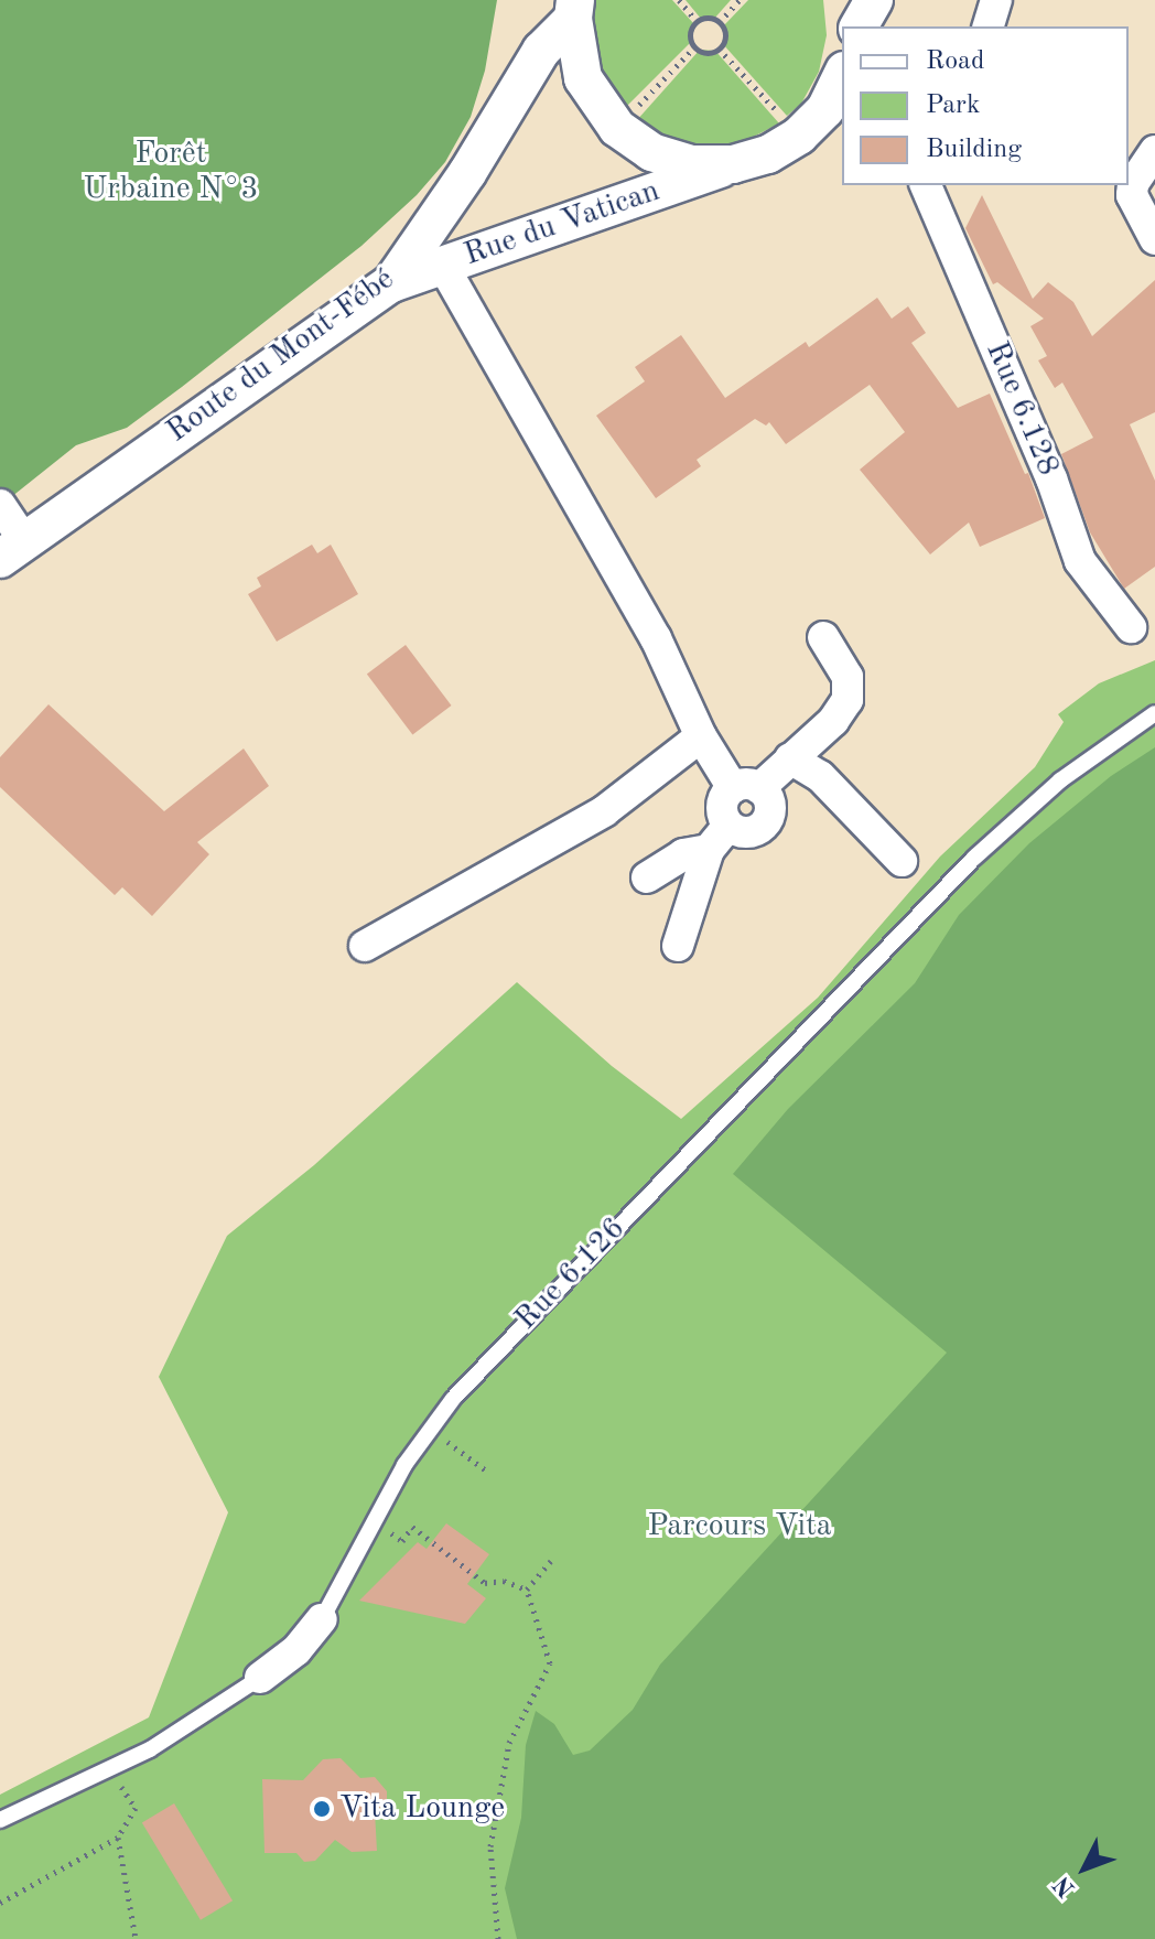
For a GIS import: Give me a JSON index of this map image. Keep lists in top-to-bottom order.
{
  "streets": {
    "street": [
      "Rue du Vatican",
      "Route du Mont-Fébé",
      "Rue 6.128",
      "Rue 6.126"
    ]
  },
  "crossings": [
    ["Rue du Vatican", "Route du Mont-Fébé"]
  ],
  "parks": ["Forêt Urbaine N°3", "Parcours Vita"],
  "places": ["Vita Lounge"],
  "legend": ["Road", "Park", "Building"],
  "north": "bottom left"
}
